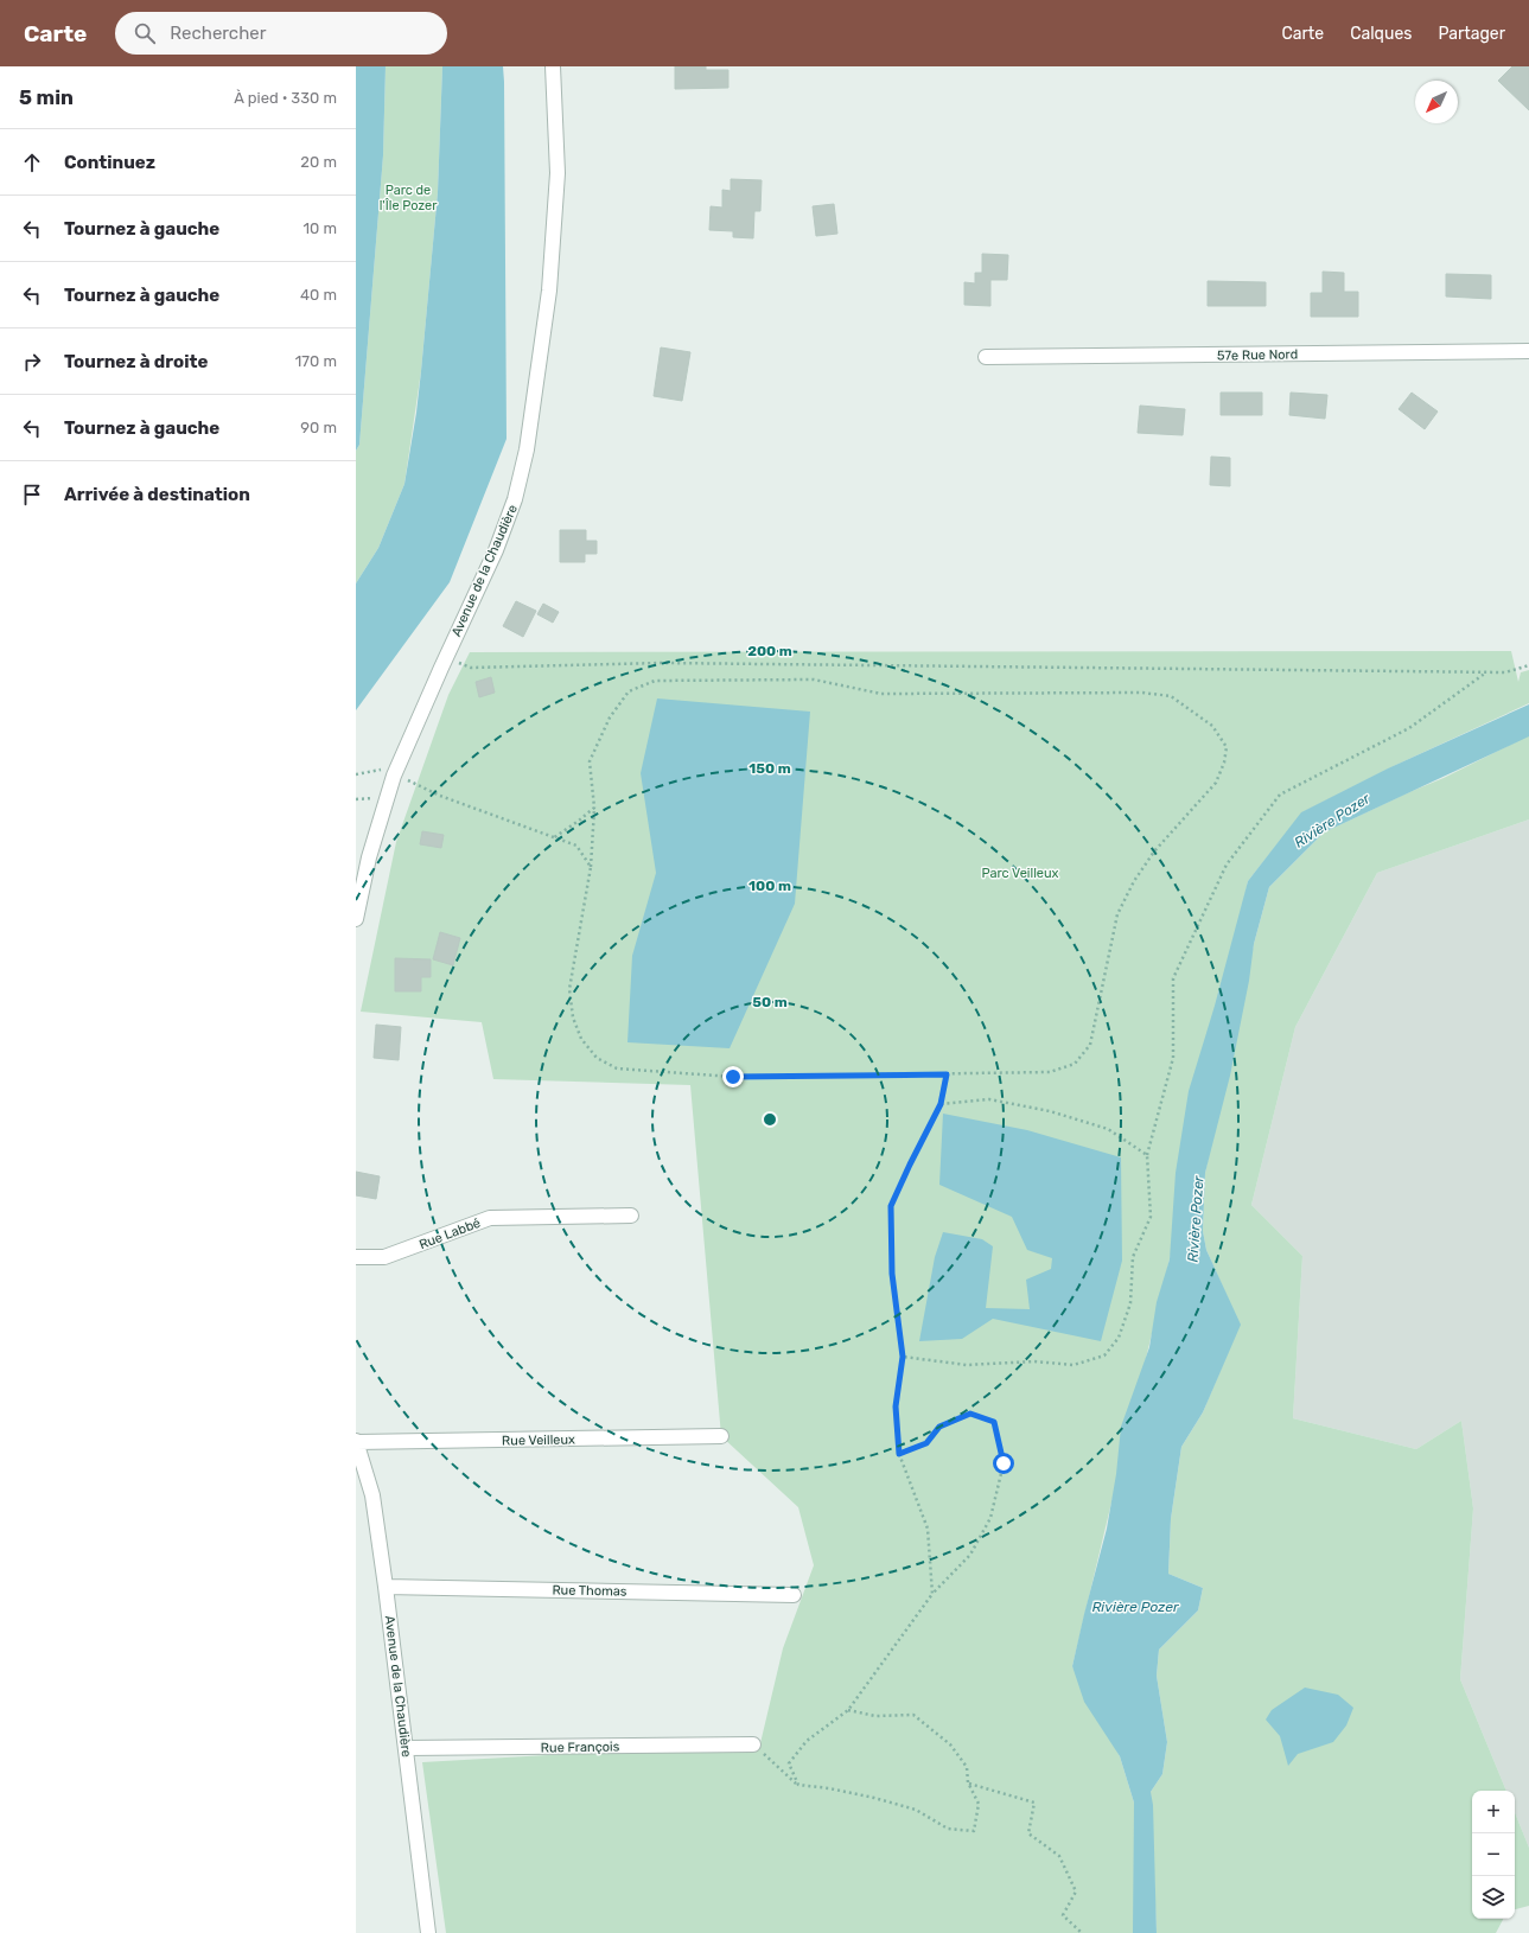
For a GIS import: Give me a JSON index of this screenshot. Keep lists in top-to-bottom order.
{
  "streets": {
    "street": [
      "57e Rue Nord",
      "Avenue de la Chaudière",
      "Rue Labbé",
      "Rue Veilleux",
      "Rue Thomas",
      "Rue François"
    ]
  },
  "crossings": [
    ["Avenue de la Chaudière", "Rue Veilleux"],
    ["Avenue de la Chaudière", "Rue Thomas"],
    ["Avenue de la Chaudière", "Rue François"]
  ],
  "water": ["Rivière Pozer"],
  "parks": ["Parc de l'Île Pozer", "Parc Veilleux"],
  "north": "bottom left",
  "page": {
    "header": "Carte",
    "search": "Rechercher",
    "nav": ["Carte", "Calques", "Partager"],
    "heading": ["5 min", "À pied · 330 m"],
    "list": [
      ["Continuez", "20 m"],
      ["Tournez à gauche", "10 m"],
      ["Tournez à gauche", "40 m"],
      ["Tournez à droite", "170 m"],
      ["Tournez à gauche", "90 m"],
      "Arrivée à destination"
    ],
    "map_buttons": ["+", "−"]
  },
  "rings": [
    "200 m",
    "150 m",
    "100 m",
    "50 m"
  ]
}
